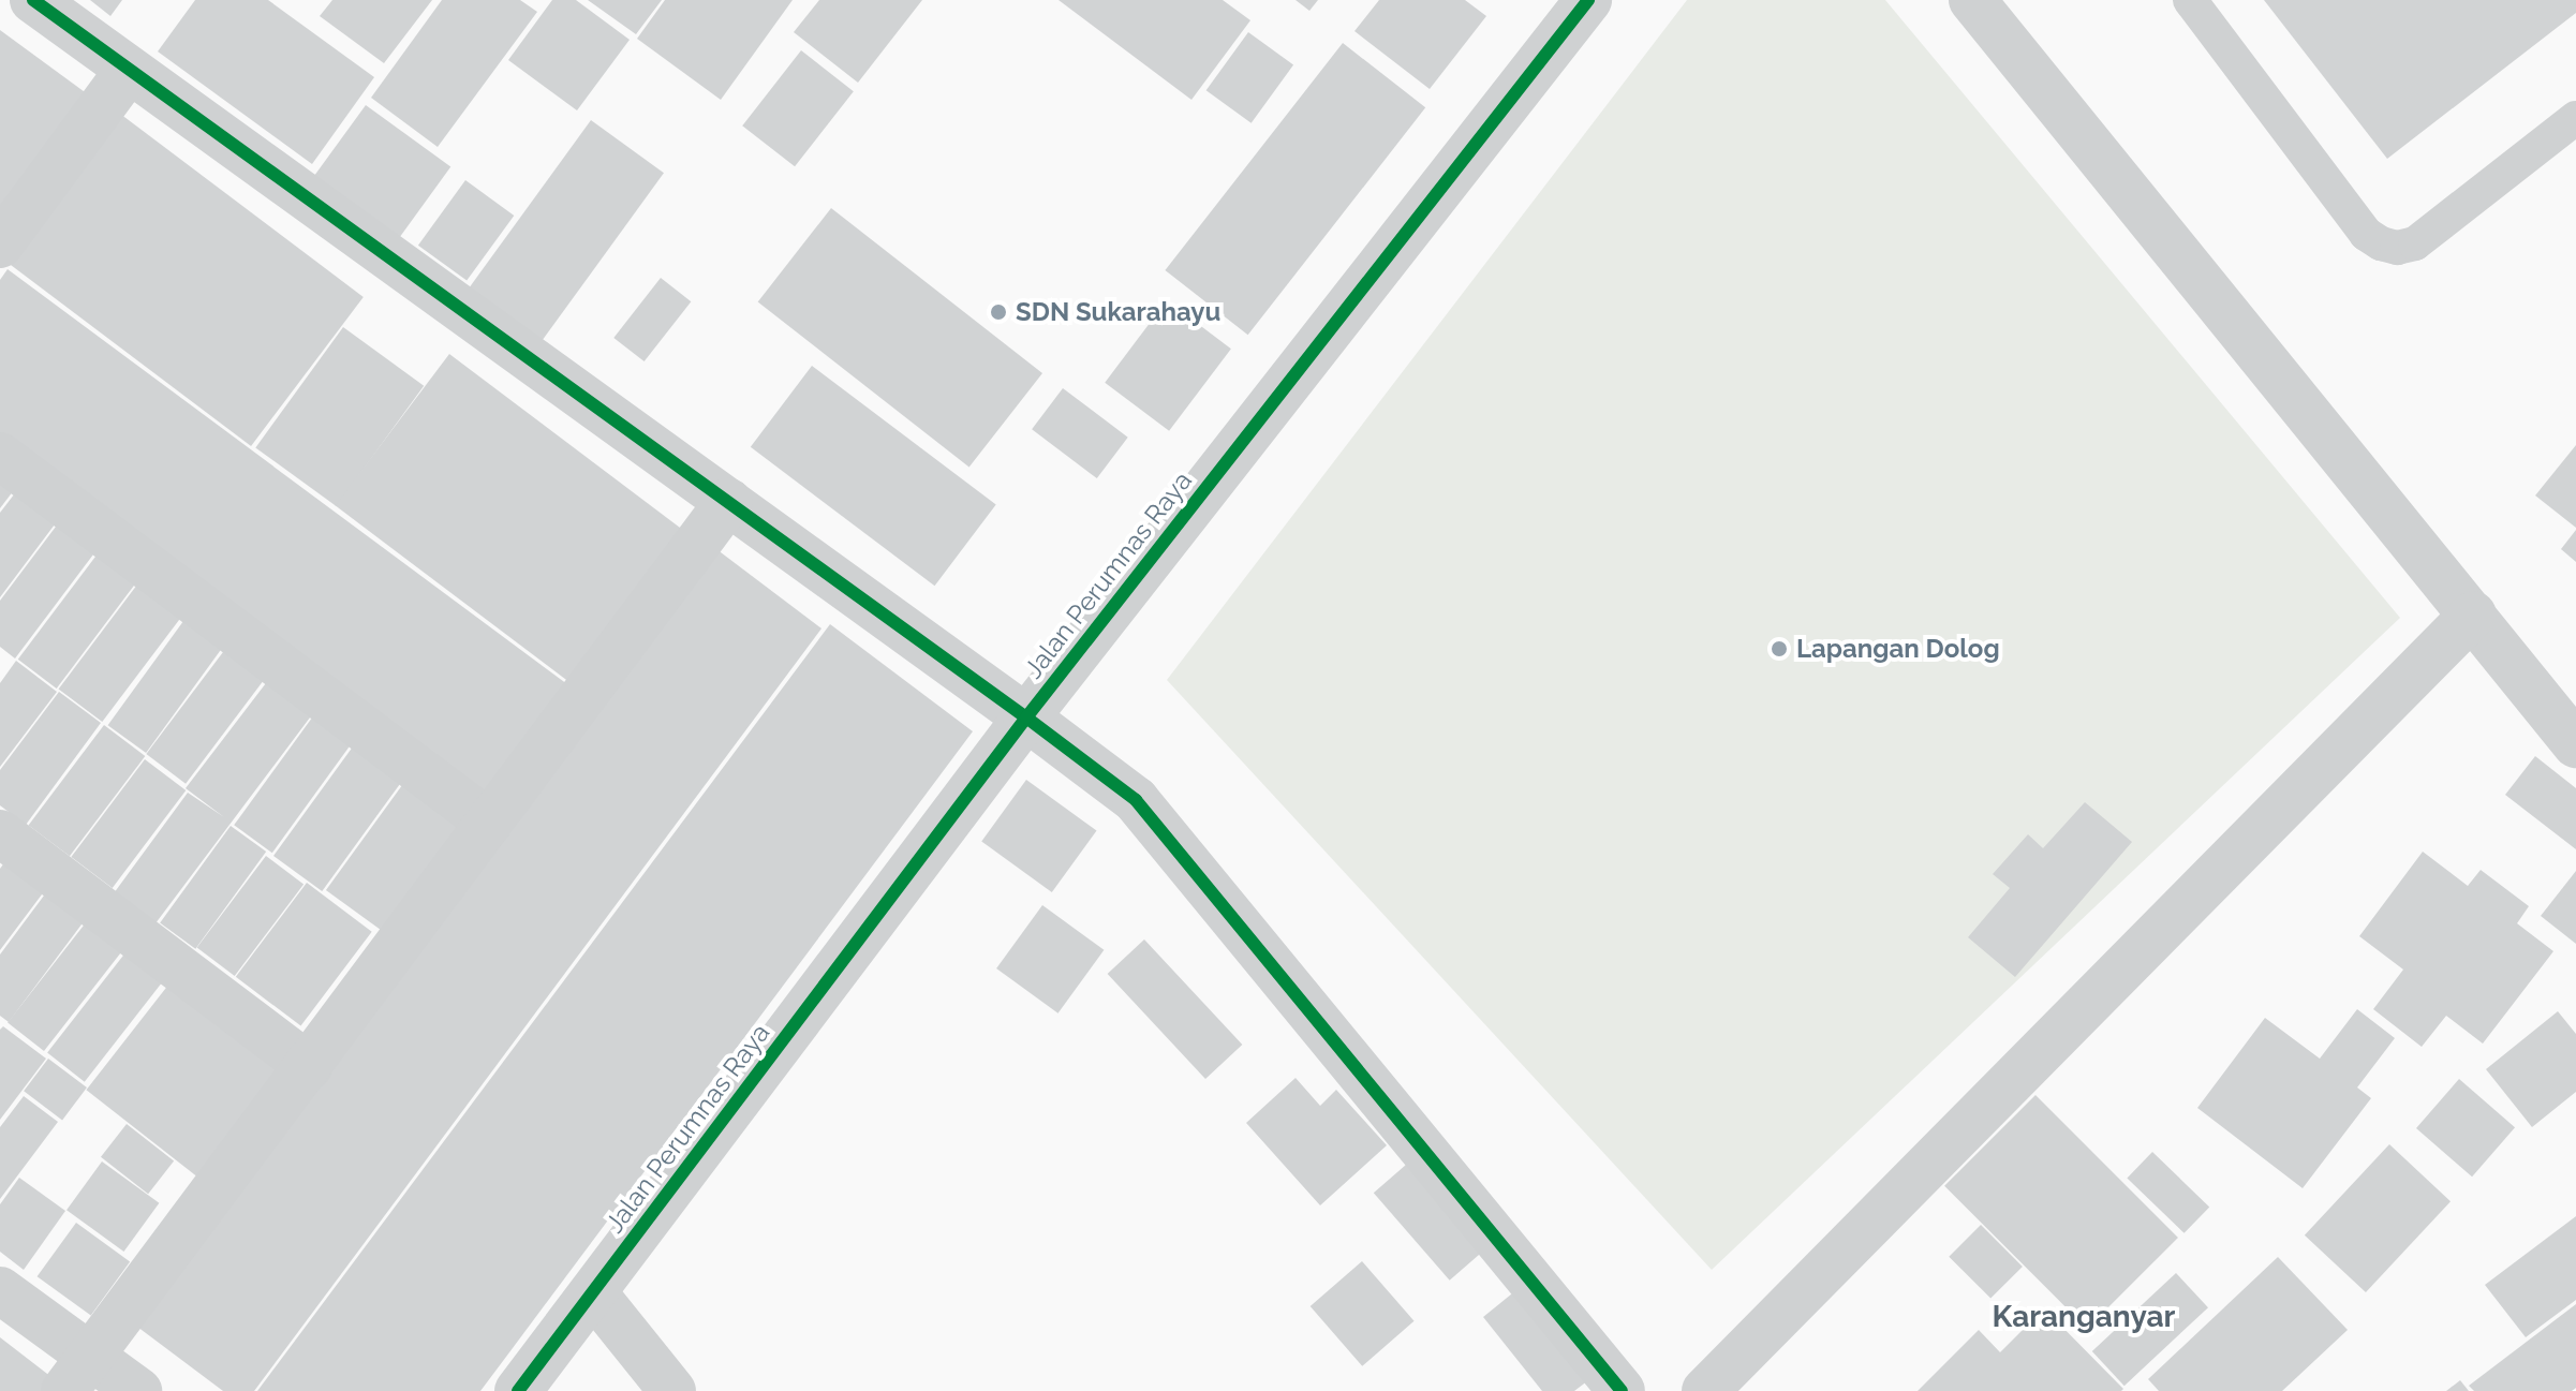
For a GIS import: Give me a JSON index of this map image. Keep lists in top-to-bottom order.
{
  "streets": {
    "street": ["Jalan Perumnas Raya"]
  },
  "districts": ["Karanganyar"],
  "places": ["SDN Sukarahayu", "Lapangan Dolog"]
}
